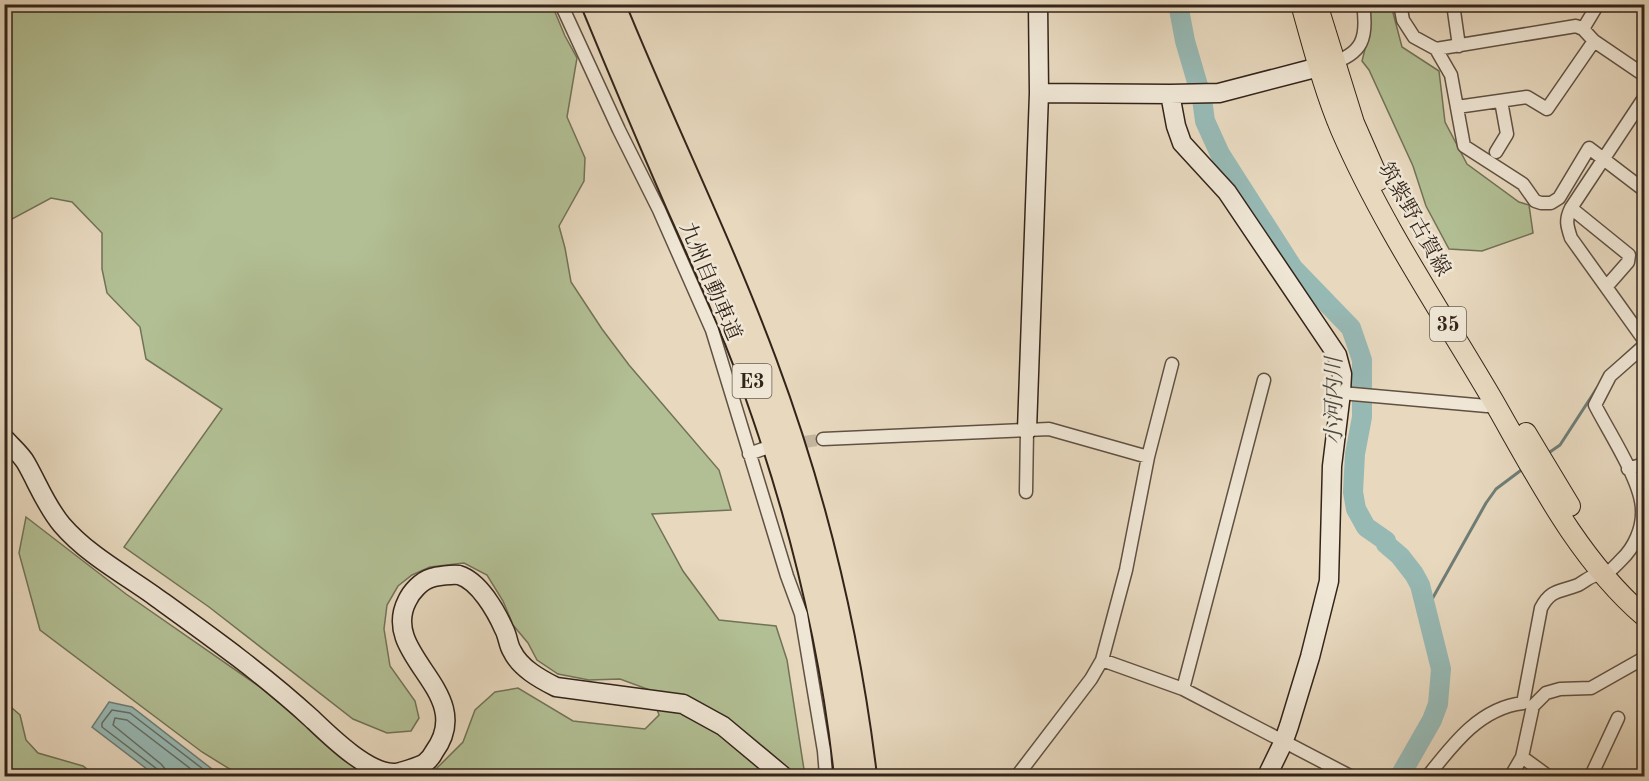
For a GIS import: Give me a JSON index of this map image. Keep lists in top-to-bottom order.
{
  "streets": {
    "highway": ["九州自動車道", "E3"],
    "main road": ["筑紫野古賀線", "35"]
  },
  "water": ["小河内川"]
}
